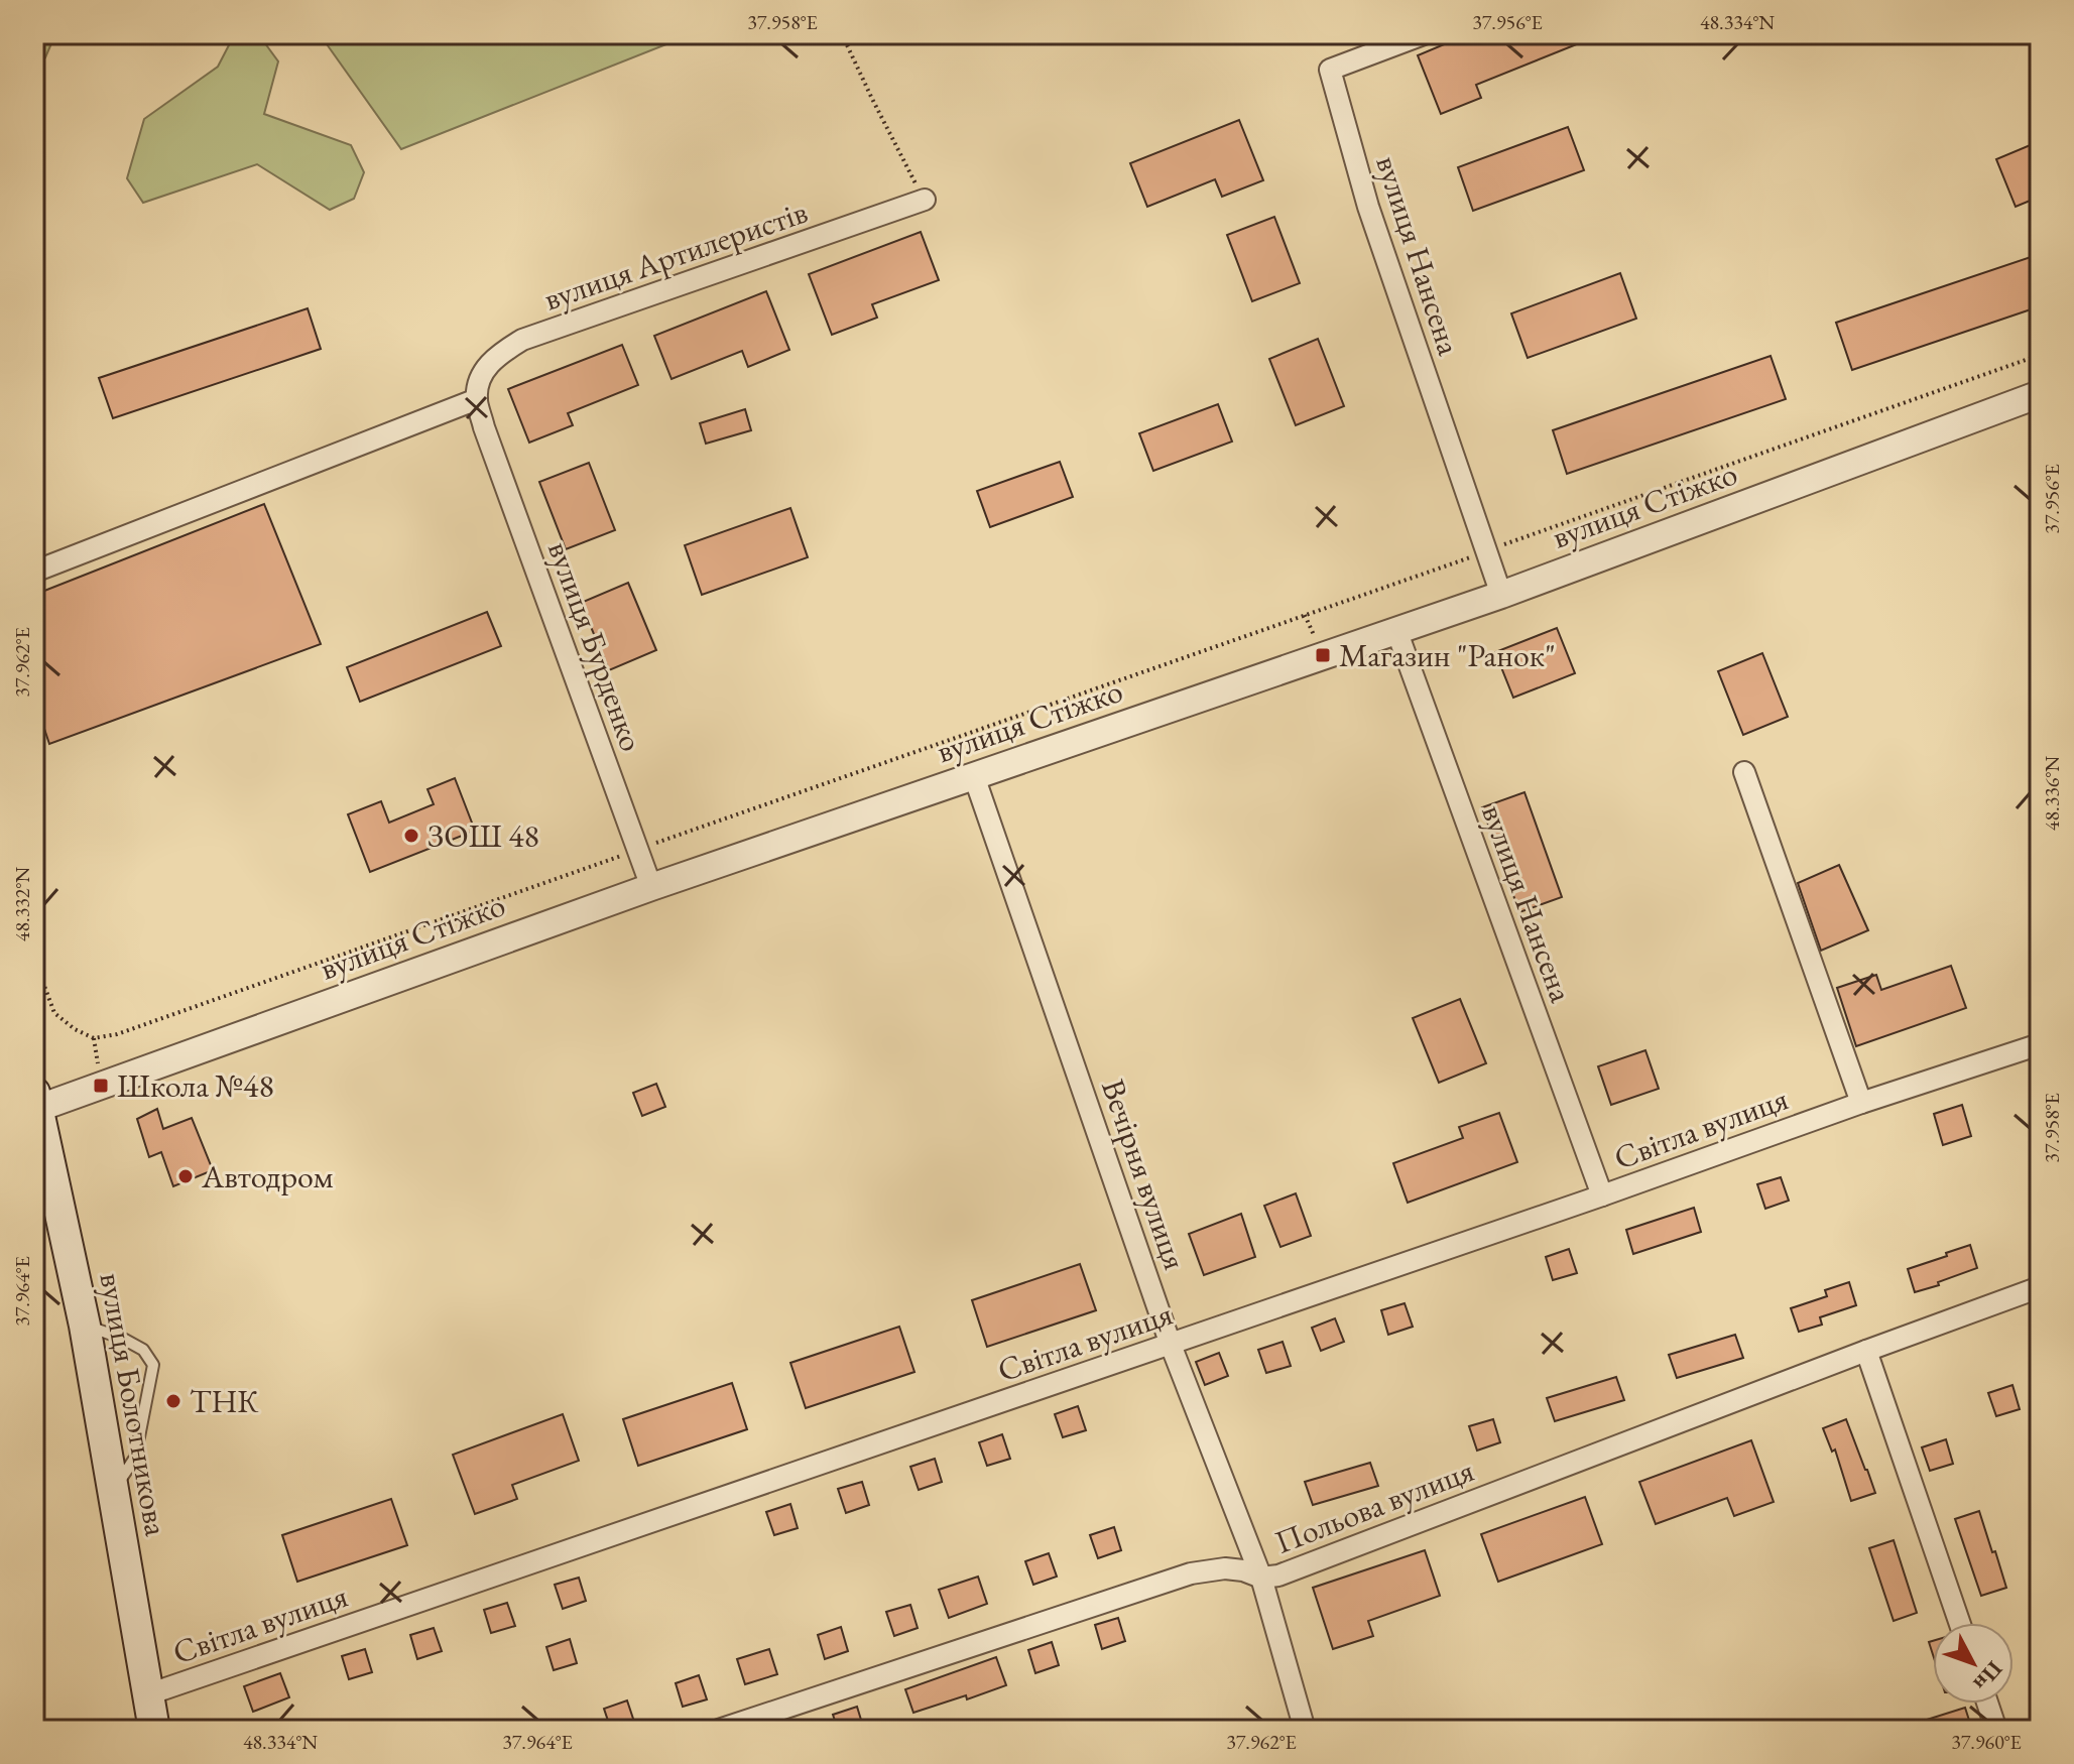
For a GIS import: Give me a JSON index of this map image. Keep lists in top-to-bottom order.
{
  "streets": {
    "main road": ["вулиця Болотникова"],
    "street": [
      "вулиця Артилеристів",
      "вулиця Нансена",
      "вулиця Стіжко",
      "вулиця Бурденко",
      "Світла вулиця",
      "Вечірня вулиця",
      "Польова вулиця"
    ]
  },
  "crossings": [
    ["вулиця Артилеристів", "вулиця Бурденко"],
    ["вулиця Нансена", "вулиця Стіжко"],
    ["вулиця Нансена", "Світла вулиця"],
    ["вулиця Стіжко", "вулиця Бурденко"],
    ["вулиця Стіжко", "Вечірня вулиця"],
    ["вулиця Стіжко", "вулиця Болотникова"],
    ["Світла вулиця", "Вечірня вулиця"],
    ["Світла вулиця", "вулиця Болотникова"],
    ["Вечірня вулиця", "Польова вулиця"]
  ],
  "places": {
    "transit": ["Магазин \"Ранок\"", "Школа №48"],
    "other": ["ЗОШ 48", "Автодром", "ТНК"]
  },
  "north": "bottom right",
  "coordinates": [
    "37.958°E",
    "37.956°E",
    "48.334°N",
    "37.962°E",
    "48.336°N",
    "48.332°N",
    "37.964°E",
    "37.960°E"
  ]
}
